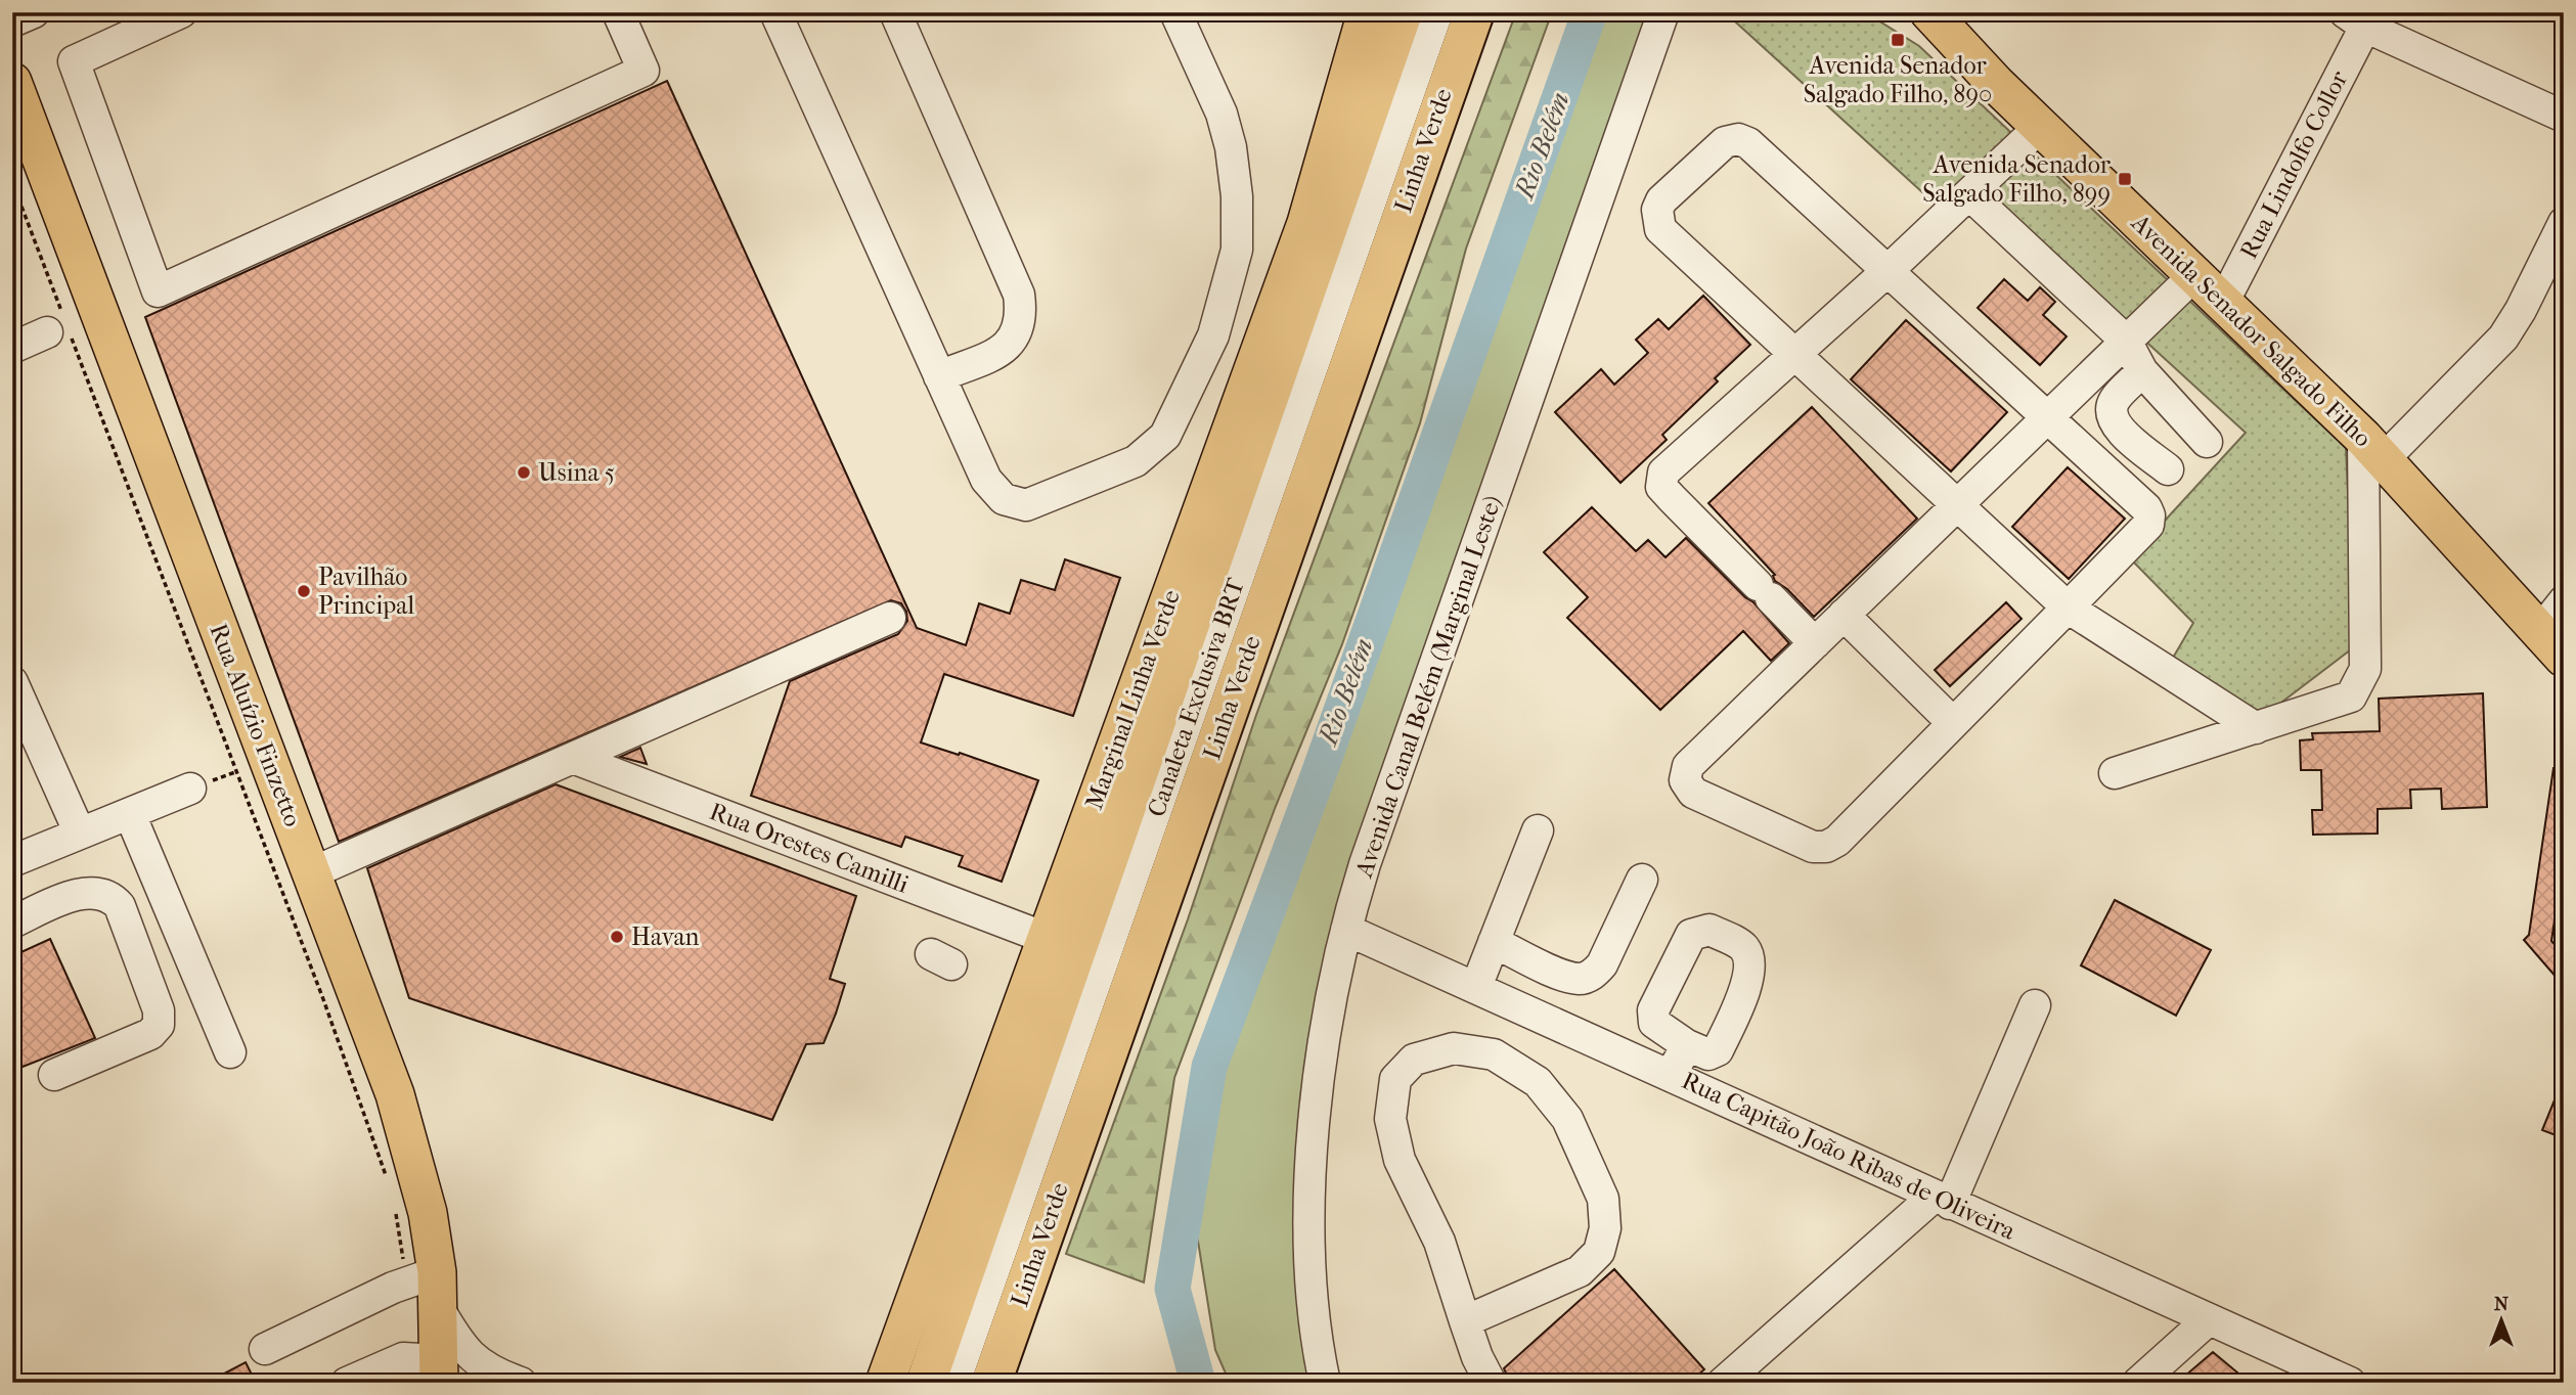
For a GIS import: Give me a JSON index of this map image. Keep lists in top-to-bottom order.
{
  "streets": {
    "highway": ["Linha Verde"],
    "main road": ["Avenida Senador Salgado Filho", "Marginal Linha Verde", "Rua Aluízio Finzetto"],
    "street": [
      "Rua Lindolfo Collor",
      "Avenida Canal Belém (Marginal Leste)",
      "Canaleta Exclusiva BRT",
      "Rua Orestes Camilli",
      "Rua Capitão João Ribas de Oliveira"
    ]
  },
  "crossings": [
    ["Rua Lindolfo Collor", "Avenida Senador Salgado Filho"],
    ["Avenida Canal Belém (Marginal Leste)", "Rua Capitão João Ribas de Oliveira"],
    ["Marginal Linha Verde", "Rua Orestes Camilli"]
  ],
  "water": ["Rio Belém"],
  "places": {
    "transit": ["Avenida Senador Salgado Filho, 890", "Avenida Senador Salgado Filho, 899"],
    "other": ["Usina 5", "Pavilhão Principal", "Havan"]
  },
  "north": "top"
}
